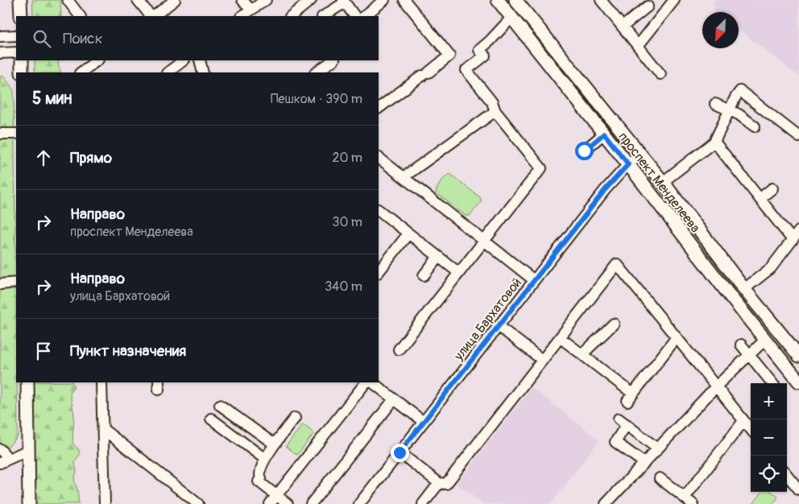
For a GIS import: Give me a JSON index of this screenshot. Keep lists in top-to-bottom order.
{
  "streets": {
    "main road": ["проспект Менделеева"],
    "street": ["улица Бархатовой"]
  },
  "crossings": [
    ["проспект Менделеева", "улица Бархатовой"]
  ],
  "north": "bottom left",
  "page": {
    "search": "Поиск",
    "heading": ["5 мин", "Пешком · 390 m"],
    "list": [
      ["Прямо", "20 m"],
      ["Направо", "проспект Менделеева", "30 m"],
      ["Направо", "улица Бархатовой", "340 m"],
      "Пункт назначения"
    ],
    "map_buttons": ["+", "−"]
  }
}
